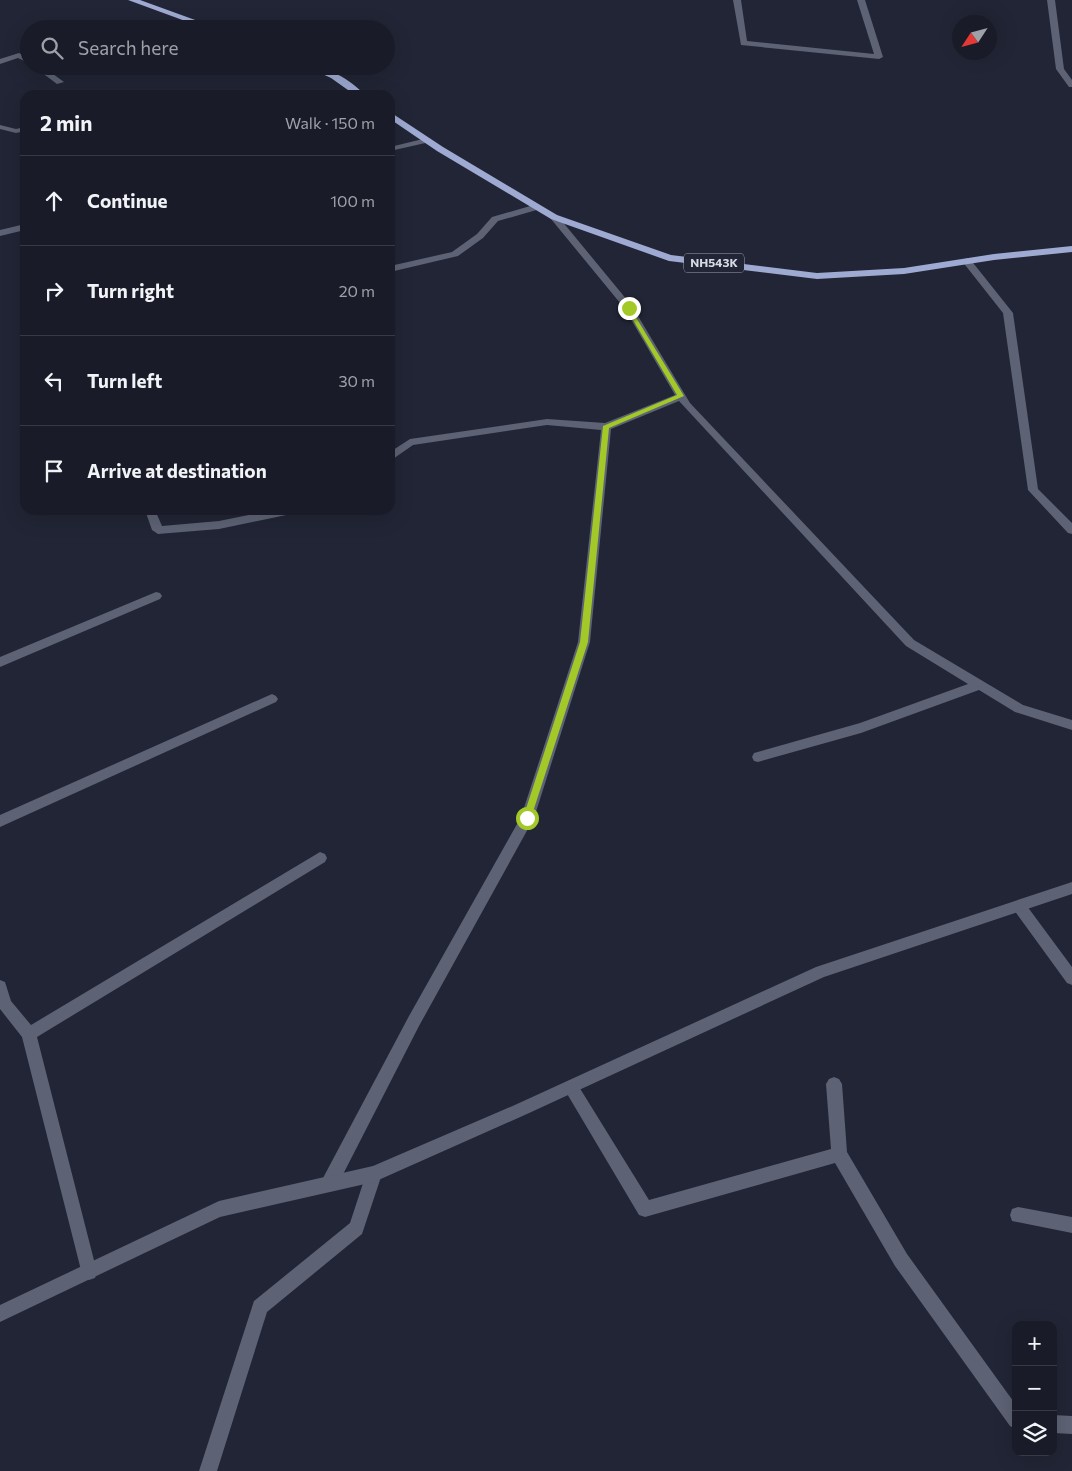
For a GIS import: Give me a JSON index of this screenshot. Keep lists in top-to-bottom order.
{
  "streets": {
    "highway": ["NH543K"]
  },
  "north": "bottom left",
  "page": {
    "search": "Search here",
    "heading": ["2 min", "Walk · 150 m"],
    "list": [
      ["Continue", "100 m"],
      ["Turn right", "20 m"],
      ["Turn left", "30 m"],
      "Arrive at destination"
    ],
    "map_buttons": ["+", "−"]
  }
}
